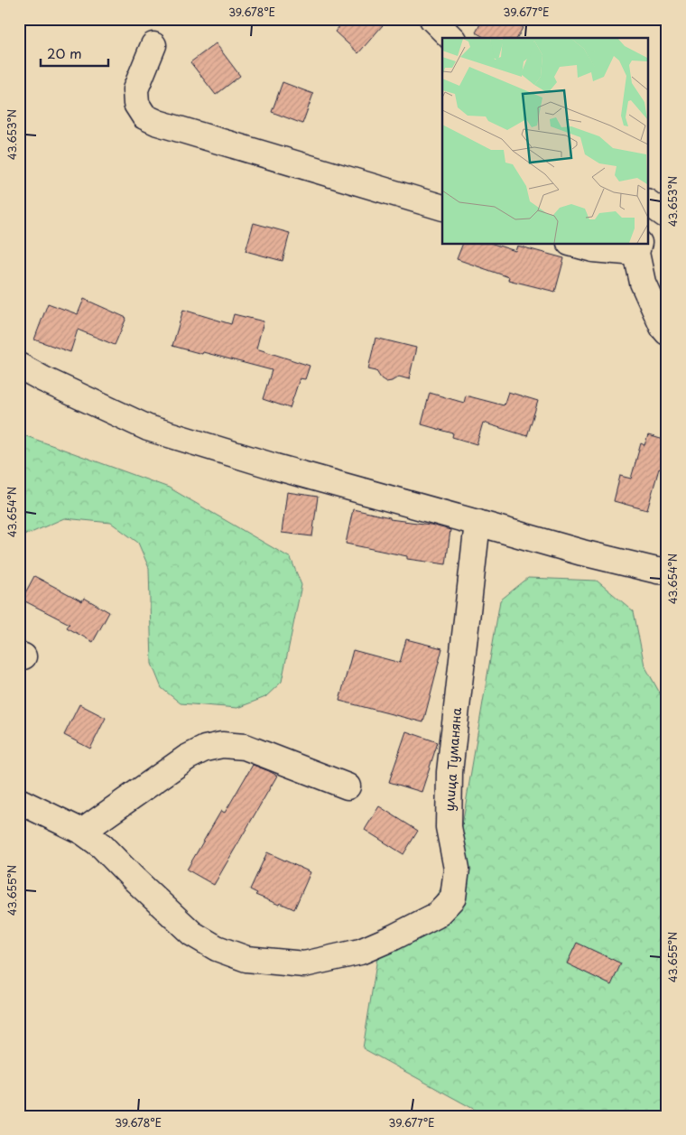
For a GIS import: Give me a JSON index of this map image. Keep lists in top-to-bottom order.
{
  "streets": {
    "street": ["улица Туманяна"]
  },
  "scale_bar": "20 m",
  "coordinates": [
    "39.678°E",
    "39.677°E",
    "43.653°N",
    "43.654°N",
    "43.655°N"
  ]
}
